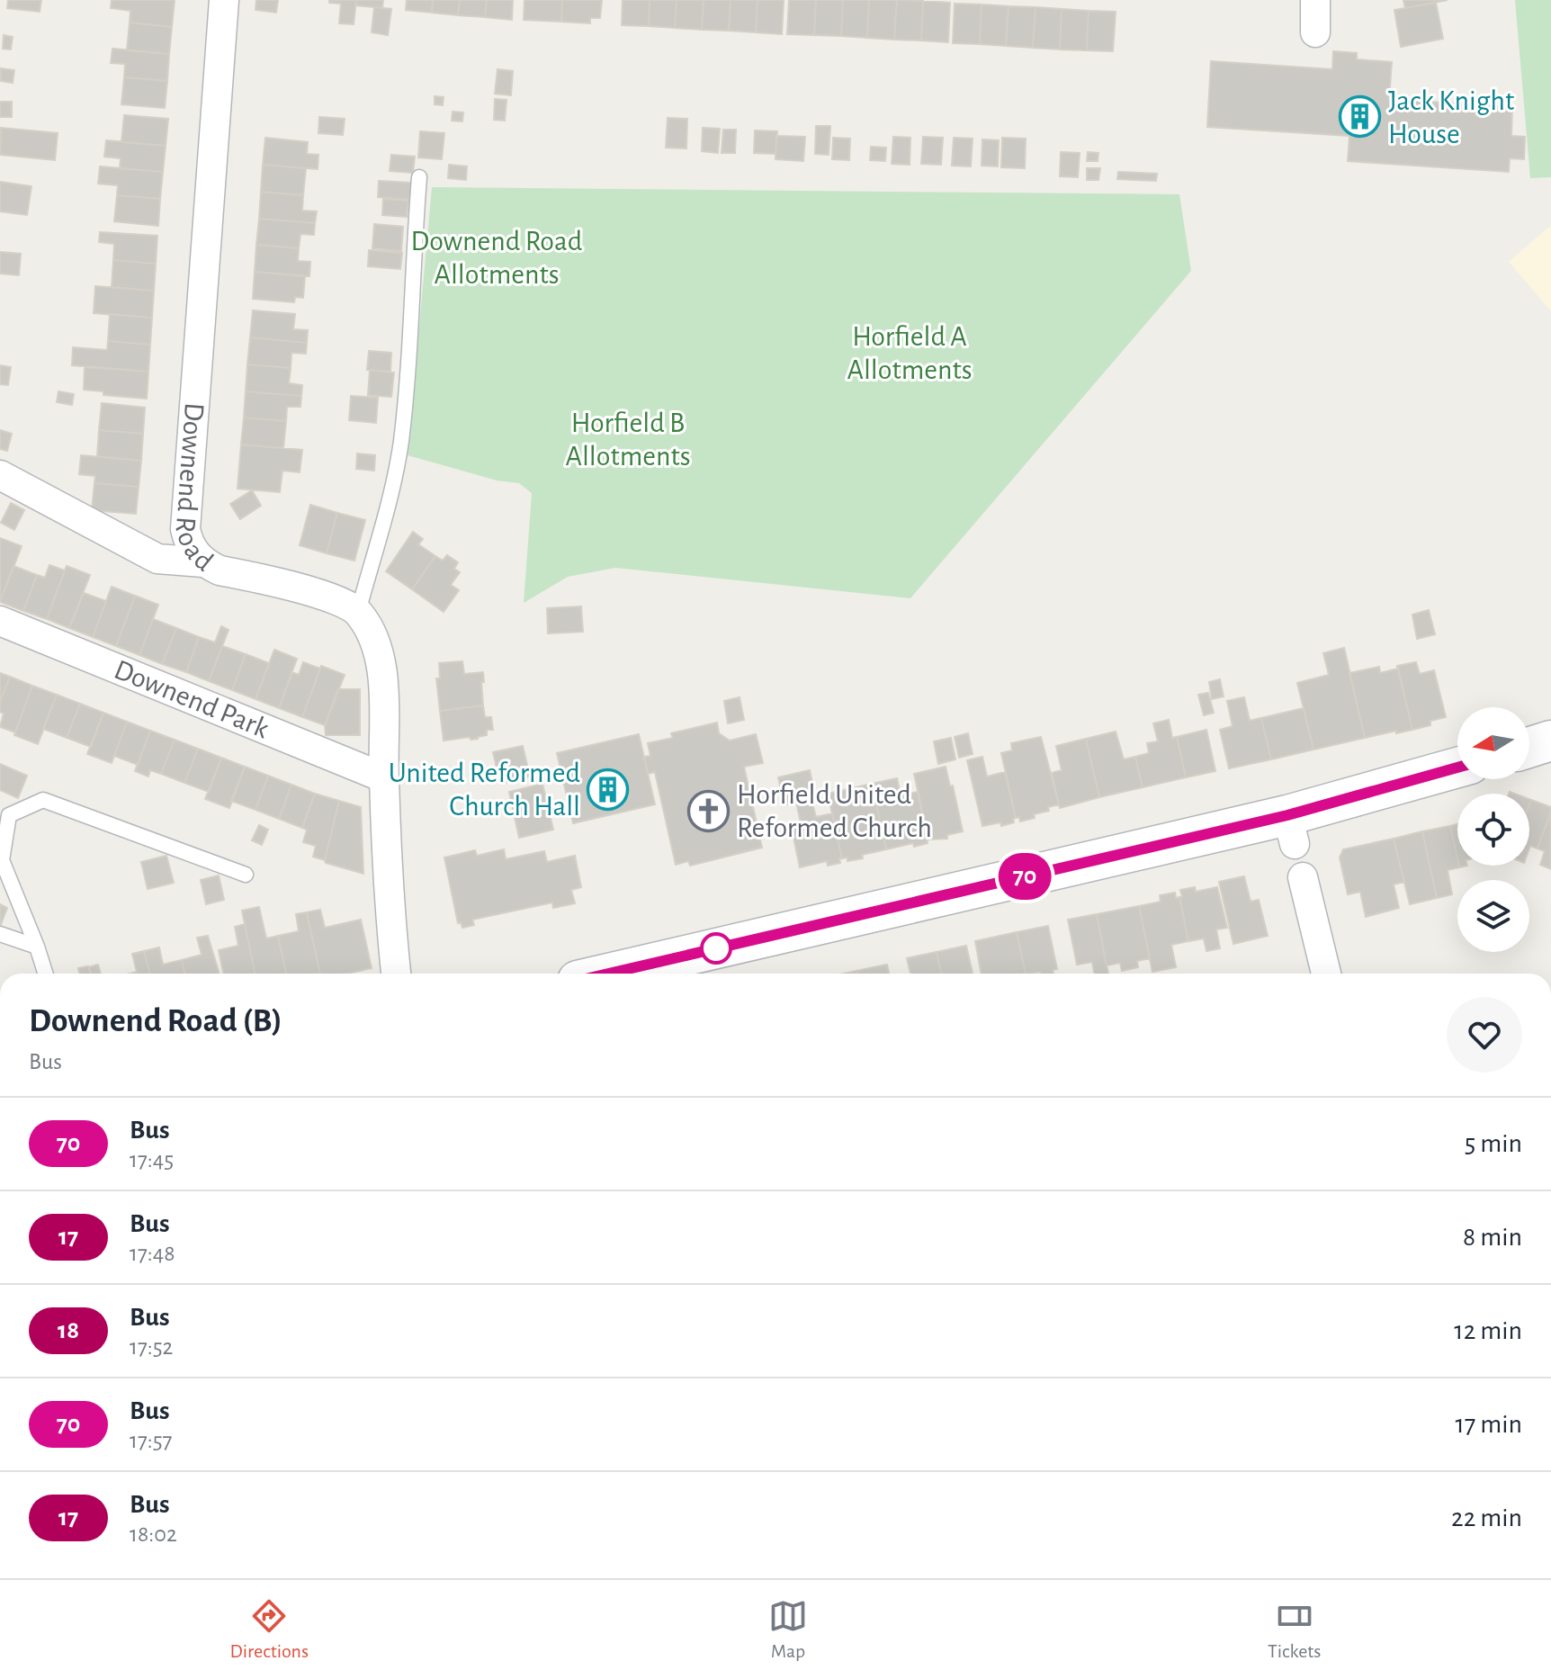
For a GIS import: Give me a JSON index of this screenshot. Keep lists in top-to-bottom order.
{
  "streets": {
    "street": ["Downend Road", "Downend Park"]
  },
  "parks": ["Downend Road Allotments", "Horfield A Allotments", "Horfield B Allotments"],
  "places": {
    "building": ["Jack Knight House", "United Reformed Church Hall"],
    "church": ["Horfield United Reformed Church"]
  },
  "lines": ["bus line 70"],
  "north": "left",
  "page": {
    "on_map": "70",
    "heading": ["Downend Road (B)", "Bus"],
    "list": [
      {
        "mark": "70",
        "name": "Bus",
        "note": "17:45",
        "value": "5 min"
      },
      {
        "mark": "17",
        "name": "Bus",
        "note": "17:48",
        "value": "8 min"
      },
      {
        "mark": "18",
        "name": "Bus",
        "note": "17:52",
        "value": "12 min"
      },
      {
        "mark": "70",
        "name": "Bus",
        "note": "17:57",
        "value": "17 min"
      },
      {
        "mark": "17",
        "name": "Bus",
        "note": "18:02",
        "value": "22 min"
      }
    ],
    "tabs": ["Directions", "Map", "Tickets"]
  }
}
